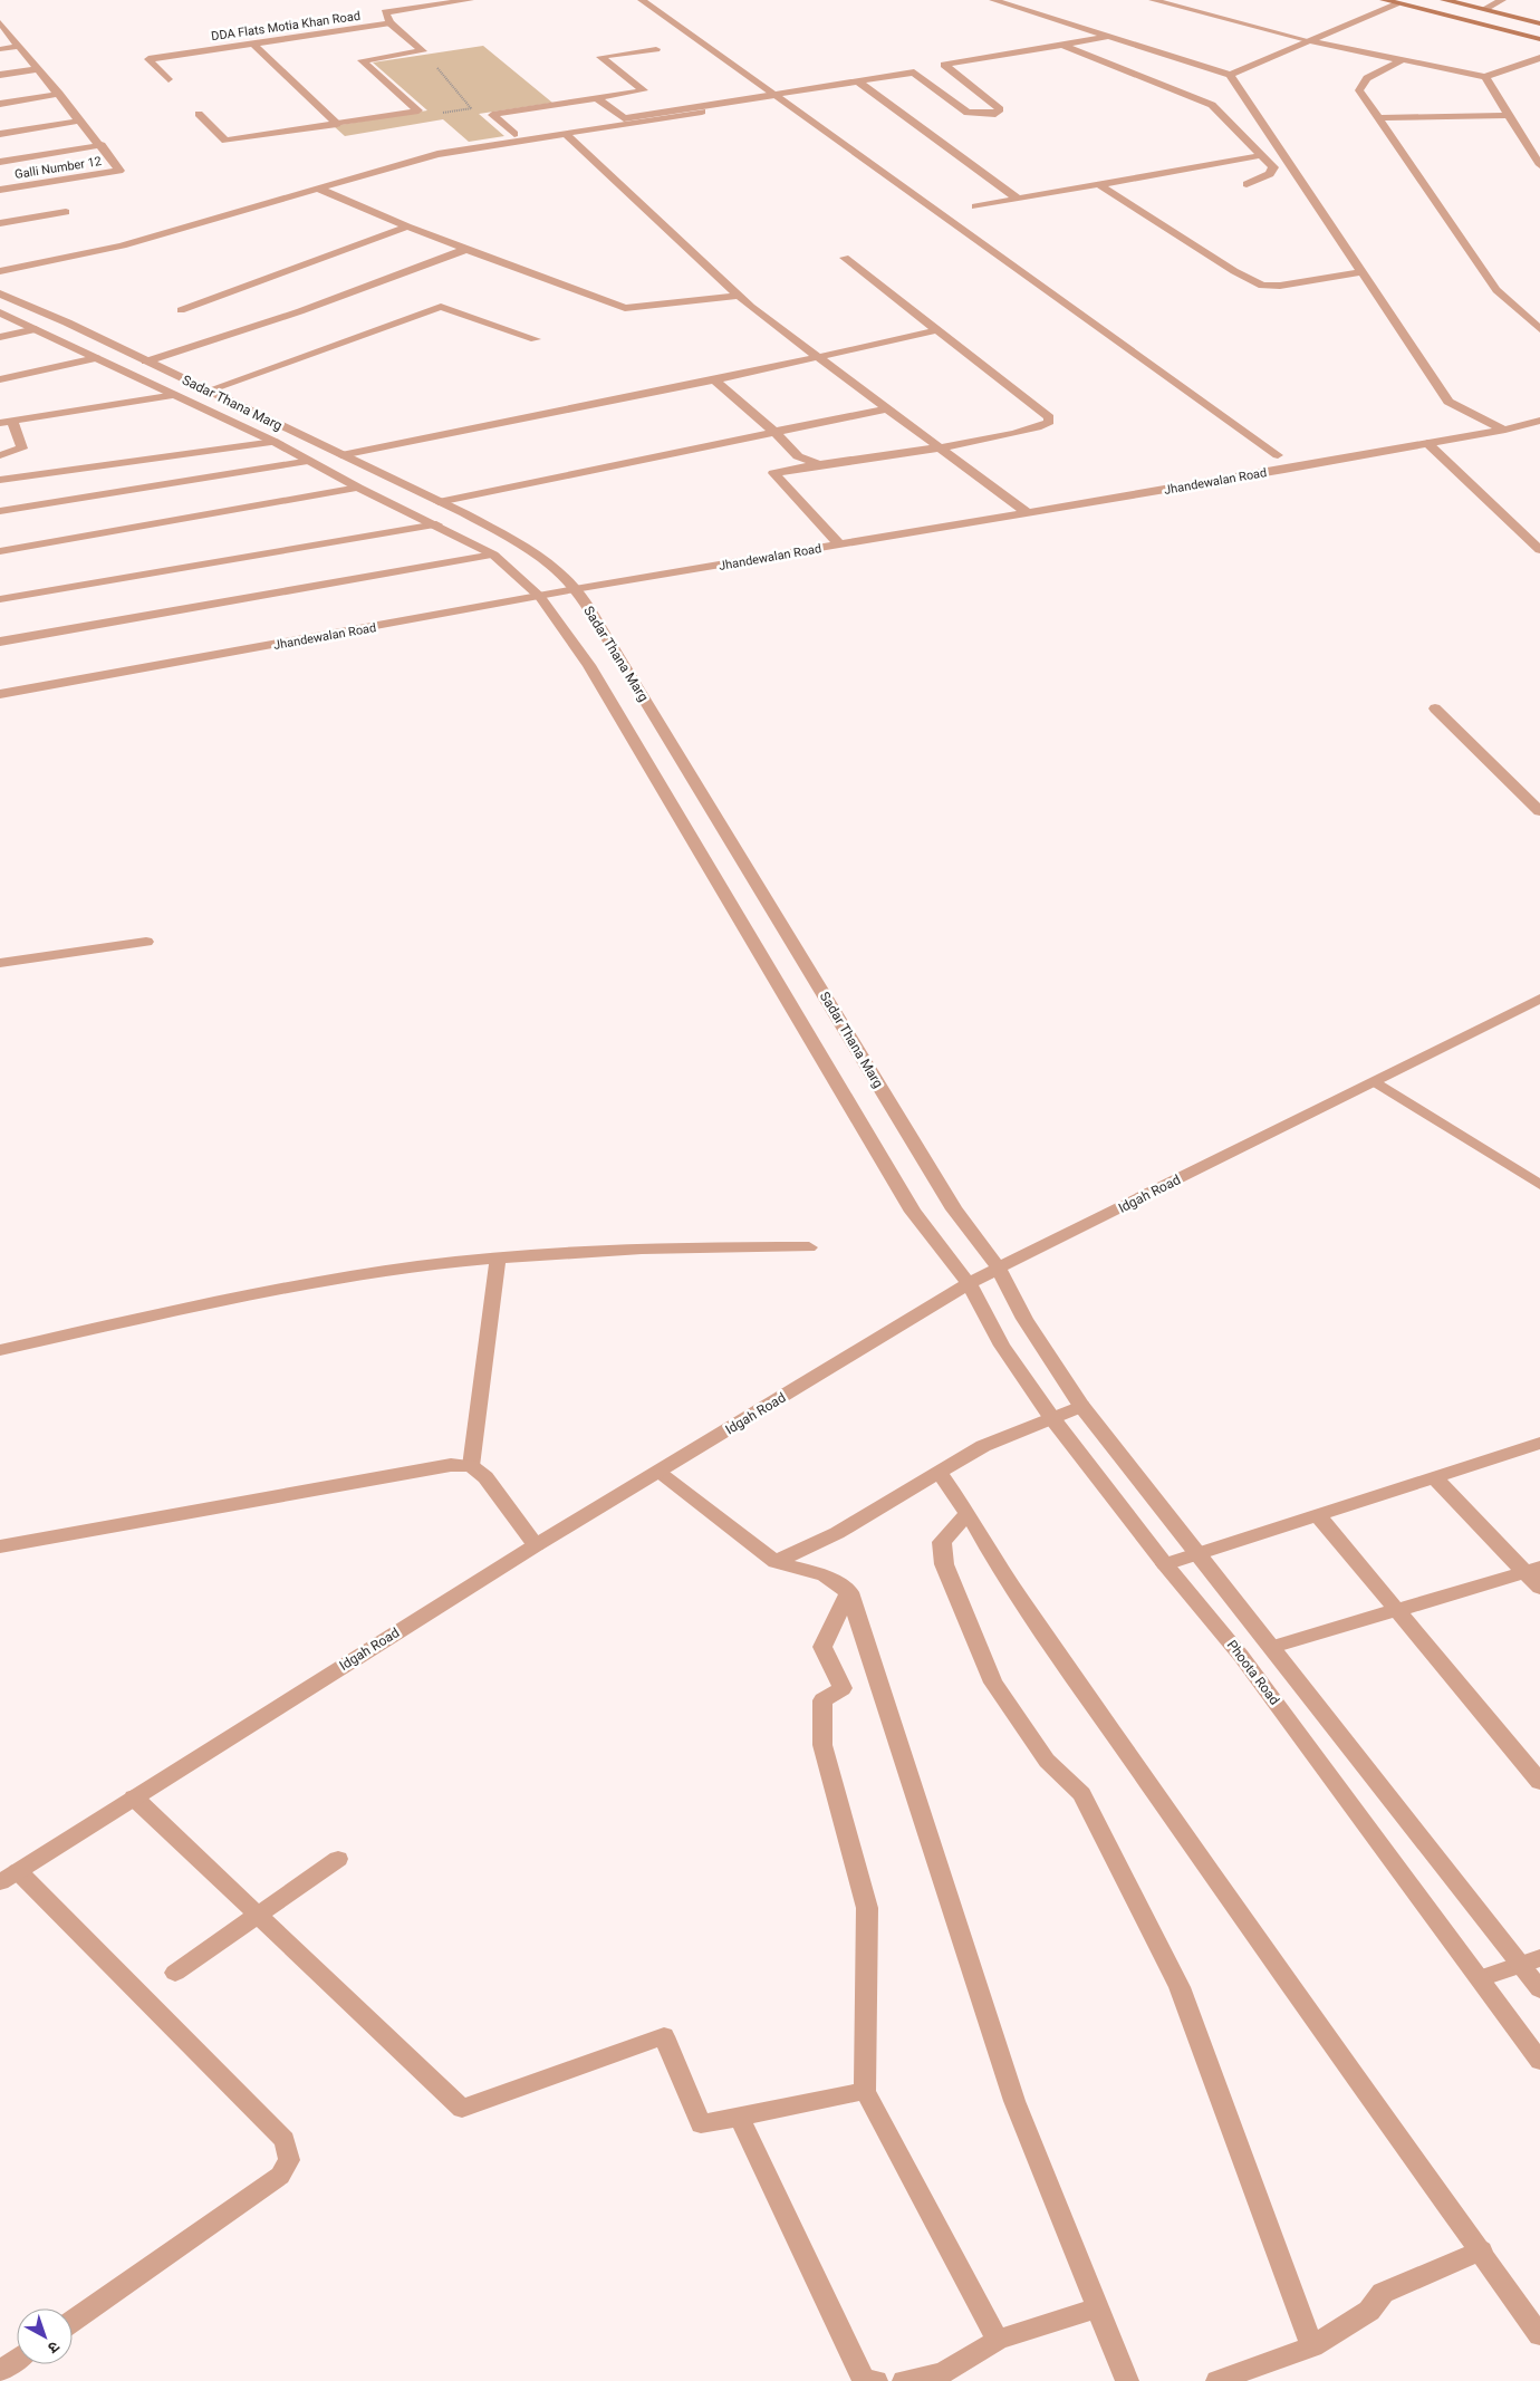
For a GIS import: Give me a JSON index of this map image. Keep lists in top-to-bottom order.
{
  "streets": {
    "street": [
      "DDA Flats Motia Khan Road",
      "Galli Number 12",
      "Sadar Thana Marg",
      "Jhandewalan Road",
      "Idgah Road",
      "Phoota Road"
    ]
  },
  "crossings": [
    ["Sadar Thana Marg", "Jhandewalan Road"],
    ["Sadar Thana Marg", "Idgah Road"],
    ["Sadar Thana Marg", "Phoota Road"],
    ["Idgah Road", "Phoota Road"]
  ],
  "north": "bottom right"
}
